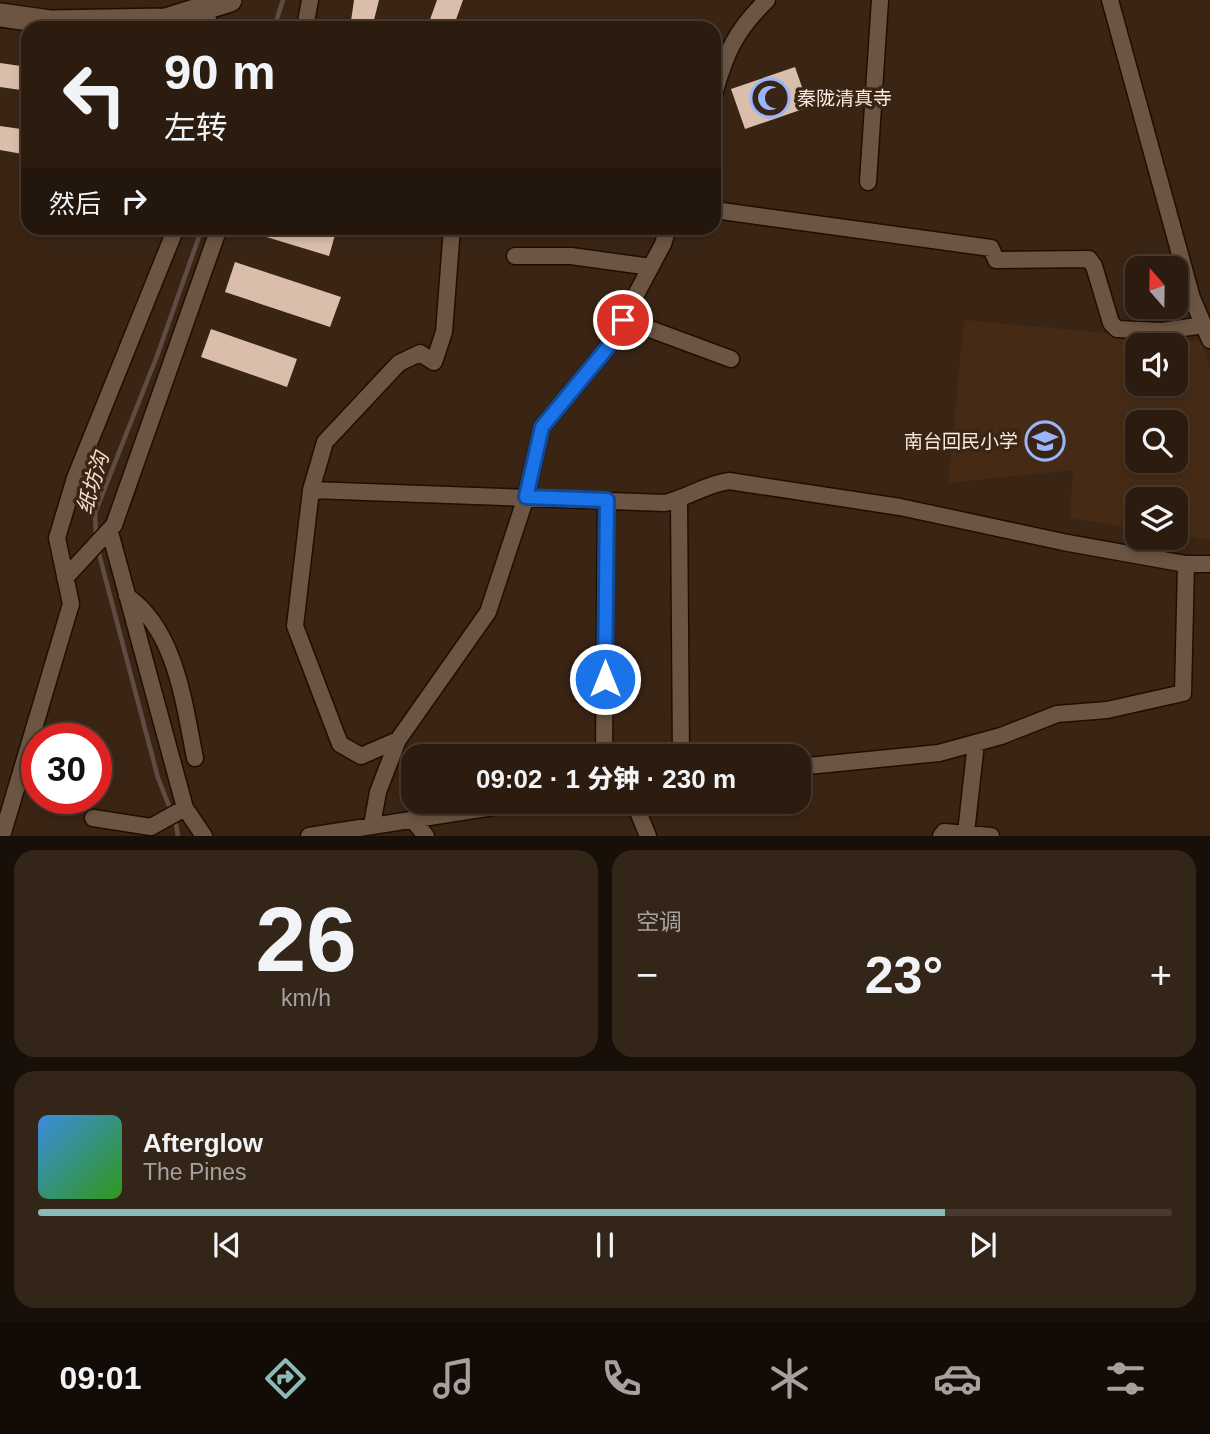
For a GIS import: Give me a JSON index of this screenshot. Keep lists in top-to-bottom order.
{
  "water": ["纸坊沟"],
  "places": {
    "mosque": ["秦陇清真寺"],
    "school or university": ["南台回民小学"]
  },
  "north": "top",
  "page": {
    "turn": ["90 m", "左转"],
    "then": "然后",
    "limit": "30",
    "trip": "09:02 · 1 分钟 · 230 m",
    "tile": [
      ["26", "km/h"],
      "空调"
    ],
    "heat": ["−", "23°", "+"],
    "song": ["Afterglow", "The Pines"],
    "tabs": "09:01"
  }
}
